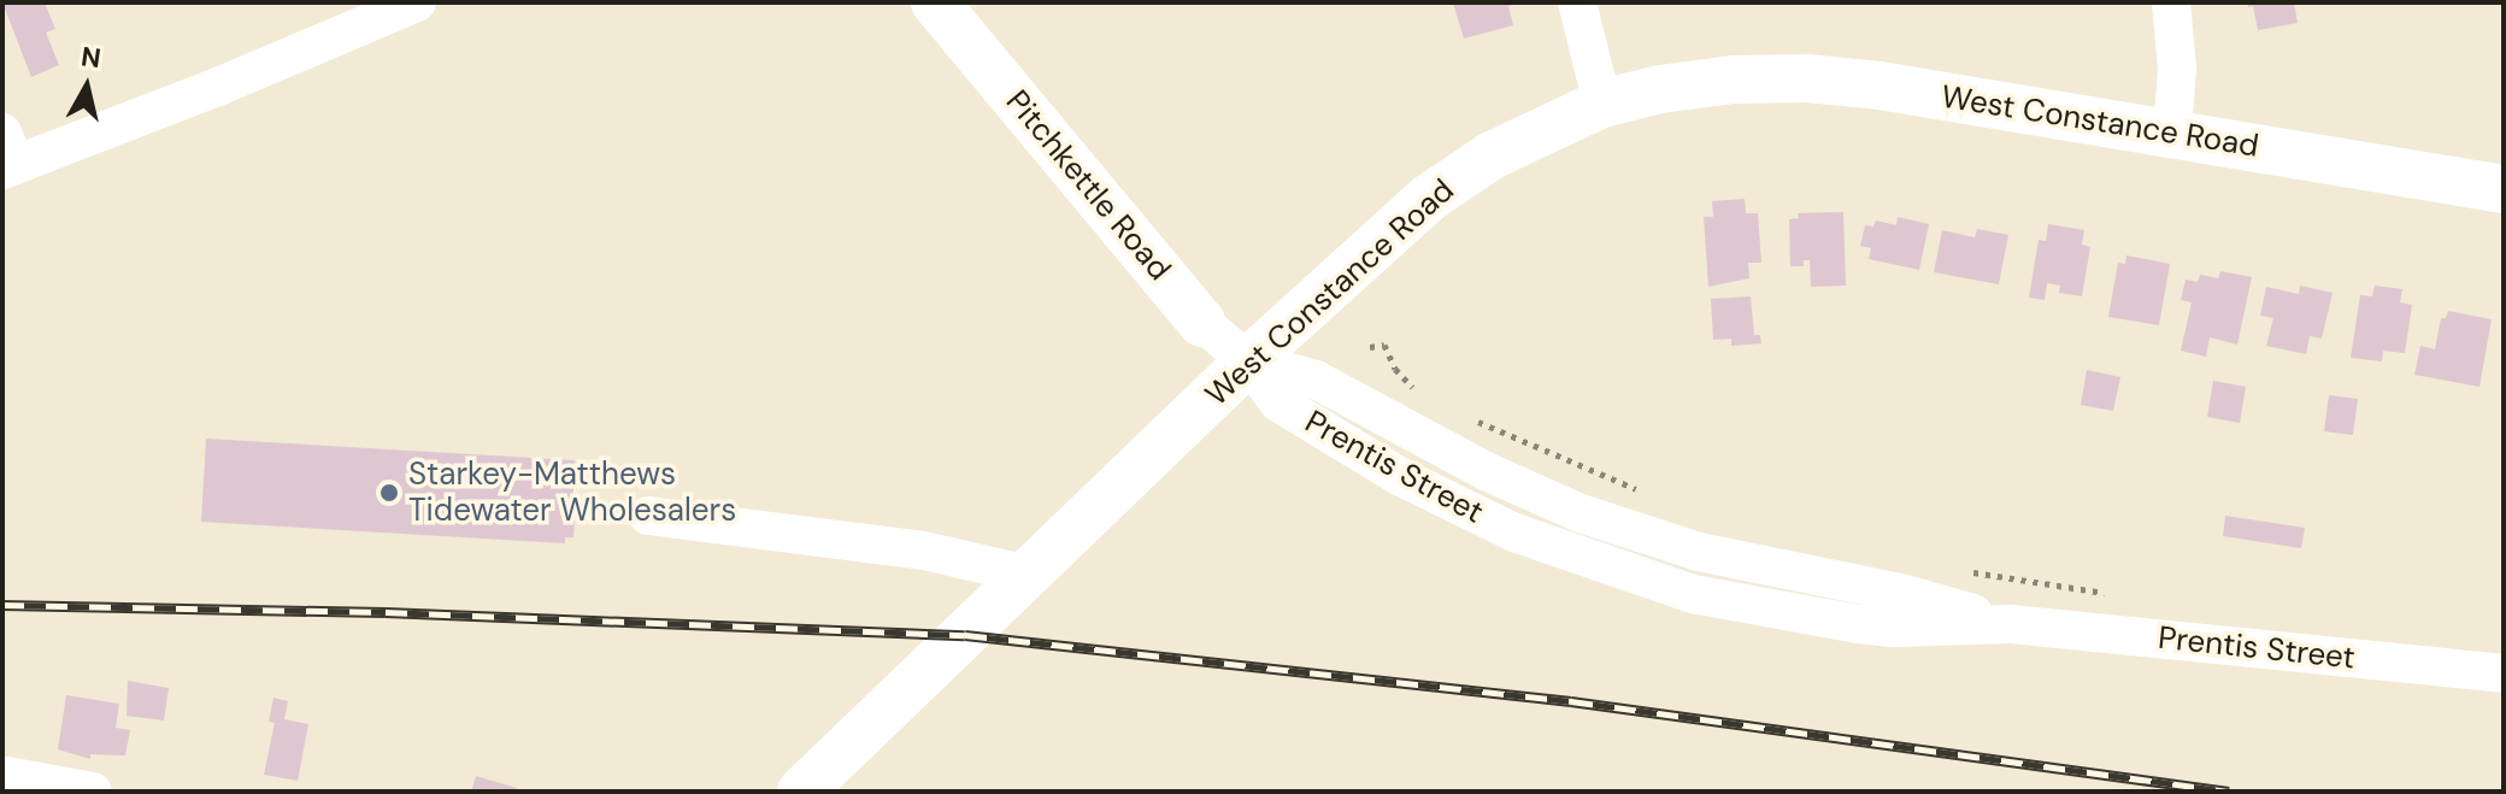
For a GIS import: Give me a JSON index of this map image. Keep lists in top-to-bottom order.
{
  "streets": {
    "main road": ["West Constance Road", "Pitchkettle Road"],
    "street": ["Prentis Street"]
  },
  "crossings": [
    ["West Constance Road", "Pitchkettle Road"],
    ["West Constance Road", "Prentis Street"],
    ["Pitchkettle Road", "Prentis Street"]
  ],
  "places": ["Starkey-Matthews Tidewater Wholesalers"],
  "north": "top"
}
